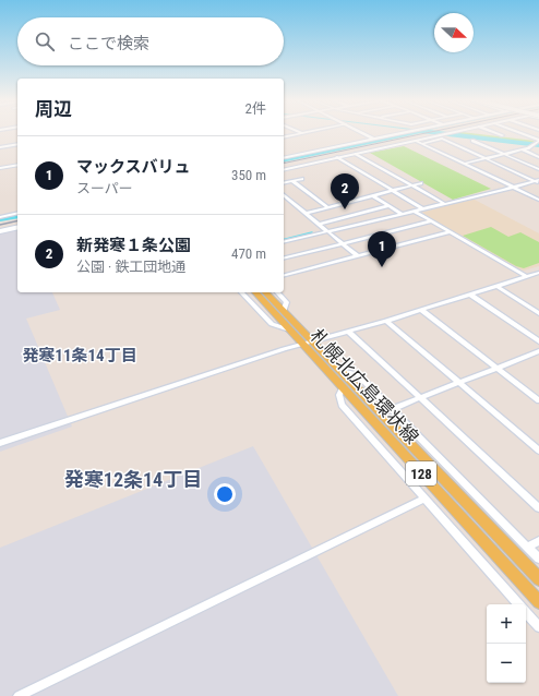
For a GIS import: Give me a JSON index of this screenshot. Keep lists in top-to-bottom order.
{
  "streets": {
    "main road": ["札幌北広島環状線", "128"]
  },
  "districts": ["発寒11条14丁目", "発寒12条14丁目"],
  "north": "right",
  "page": {
    "search": "ここで検索",
    "heading": ["周辺", "2件"],
    "list": [
      {
        "mark": "1",
        "name": "マックスバリュ",
        "note": "スーパー",
        "value": "350 m"
      },
      {
        "mark": "2",
        "name": "新発寒１条公園",
        "note": "公園 · 鉄工団地通",
        "value": "470 m"
      }
    ],
    "pins": ["2", "1"],
    "map_buttons": ["+", "−"]
  }
}
